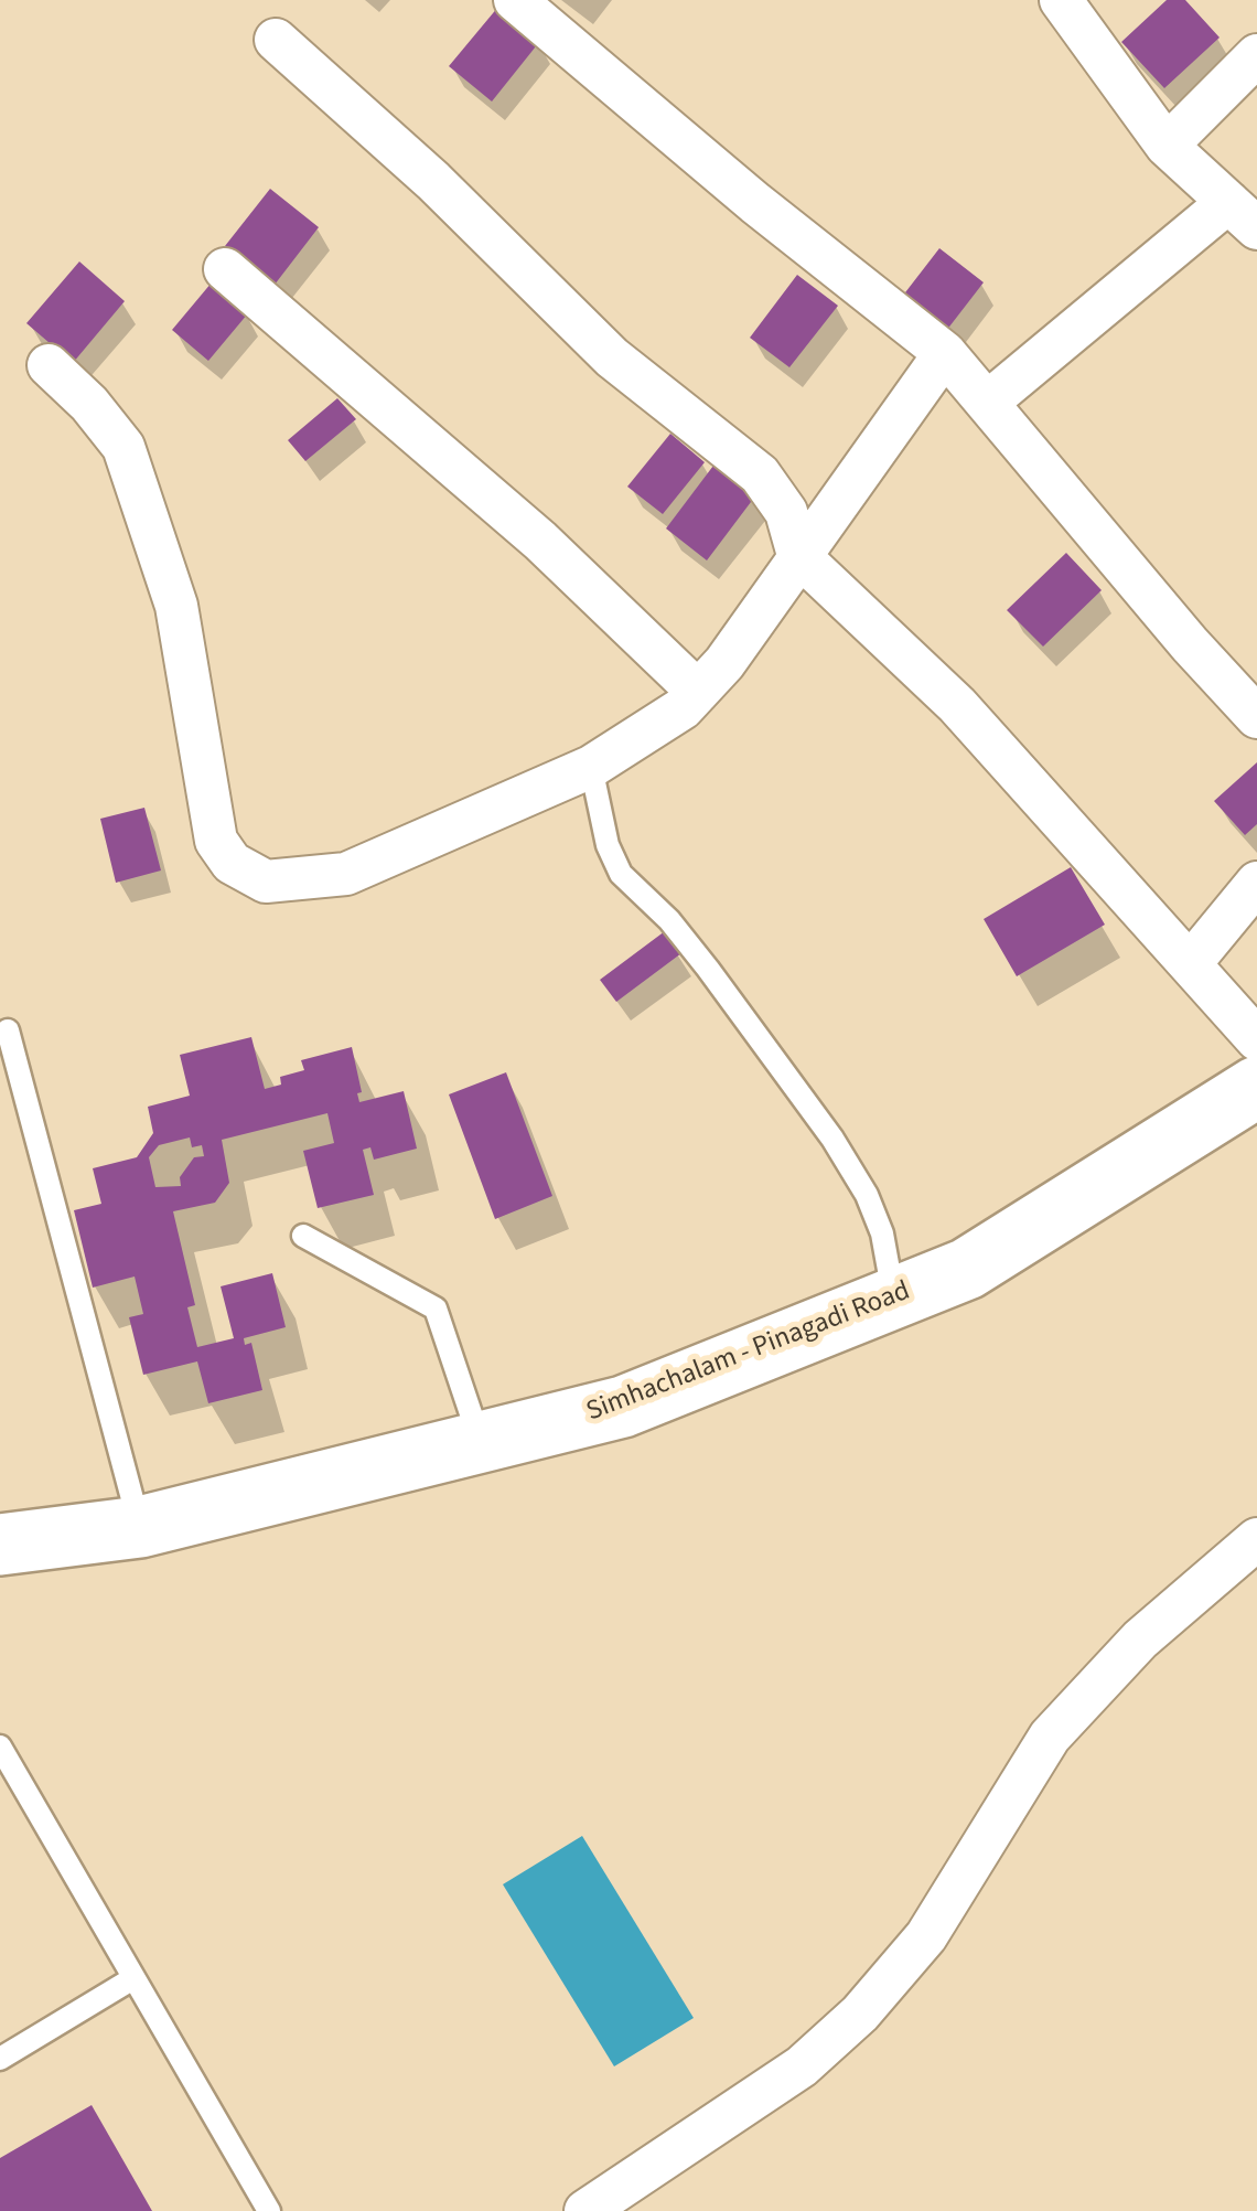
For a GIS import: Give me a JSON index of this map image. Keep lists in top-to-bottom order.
{
  "streets": {
    "main road": ["Simhachalam - Pinagadi Road"]
  }
}
